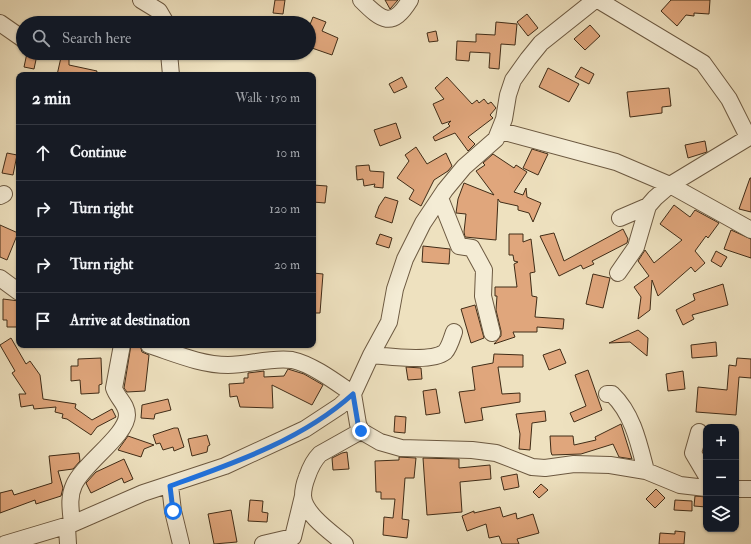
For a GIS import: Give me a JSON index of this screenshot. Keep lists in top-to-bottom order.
{
  "page": {
    "search": "Search here",
    "heading": ["2 min", "Walk · 150 m"],
    "list": [
      ["Continue", "10 m"],
      ["Turn right", "120 m"],
      ["Turn right", "20 m"],
      "Arrive at destination"
    ],
    "map_buttons": ["+", "−"]
  }
}
